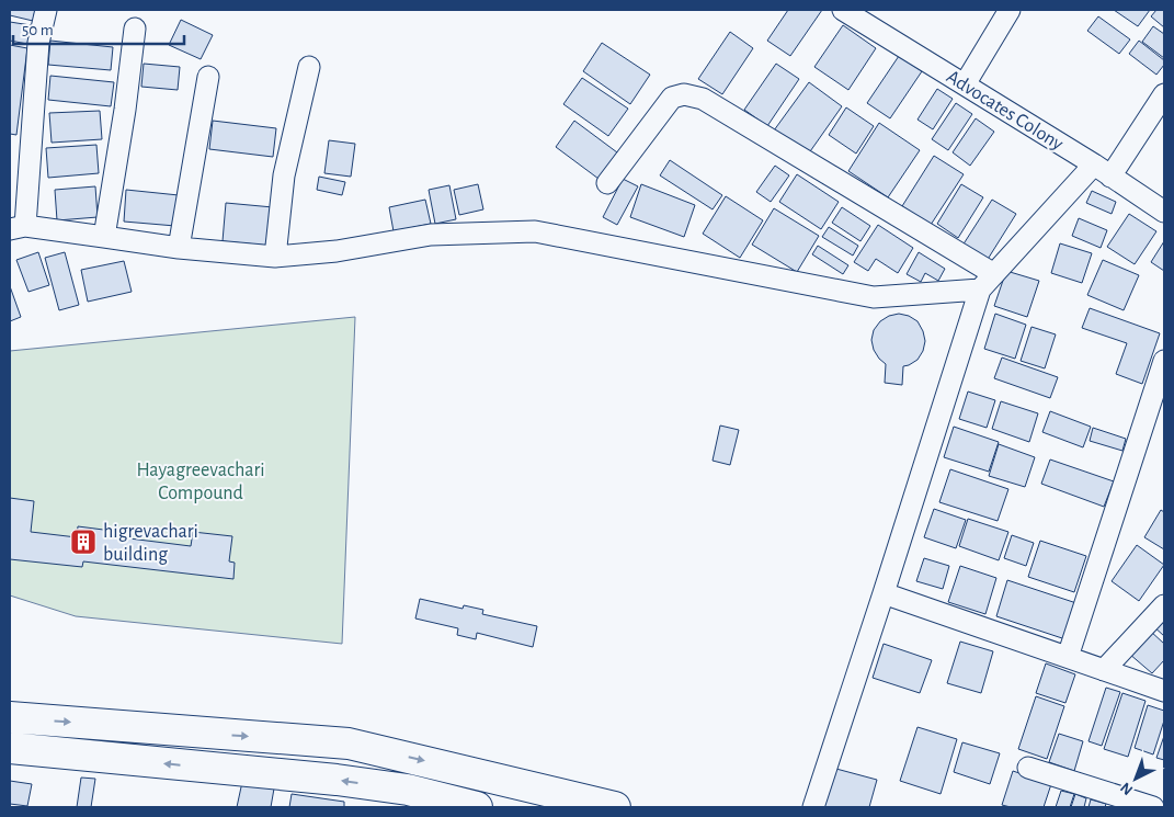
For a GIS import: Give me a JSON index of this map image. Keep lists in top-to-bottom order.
{
  "streets": {
    "street": ["Advocates Colony"]
  },
  "parks": ["Hayagreevachari Compound"],
  "places": {
    "building": ["higrevachari building"]
  },
  "scale_bar": "50 m",
  "north": "bottom left"
}
